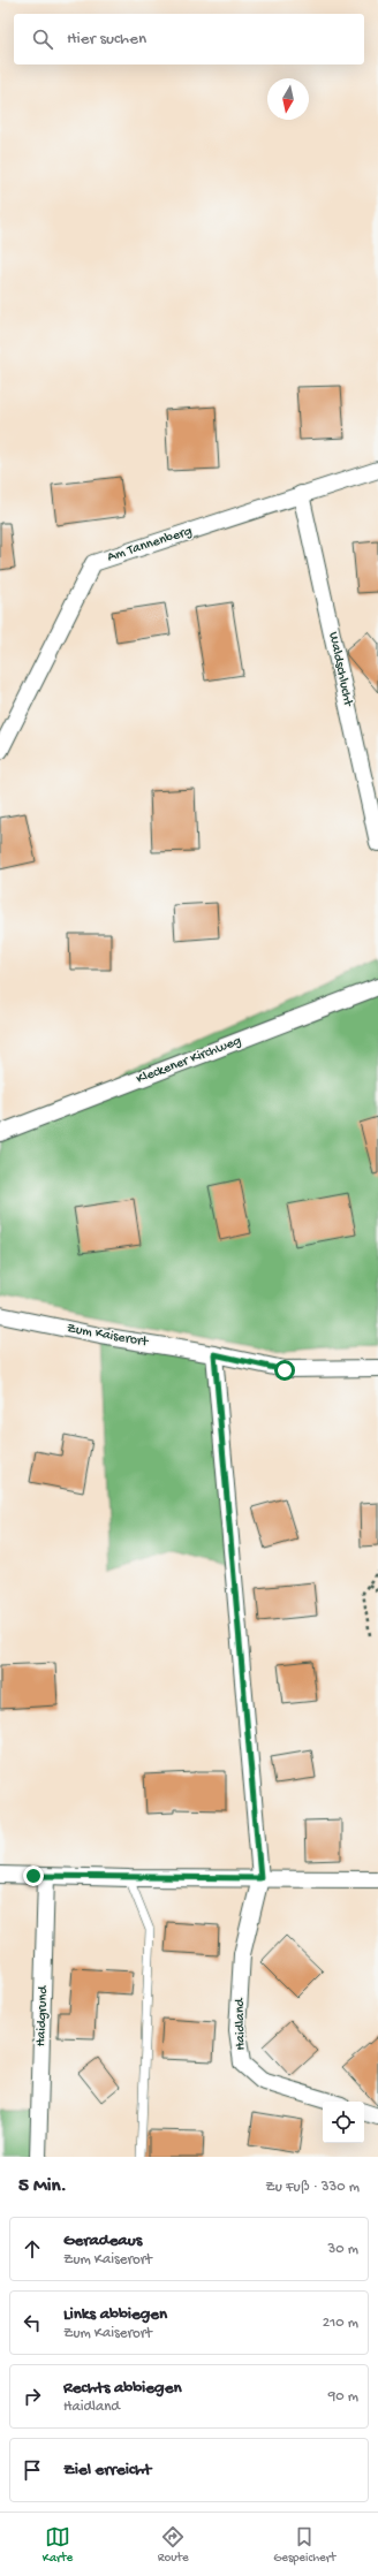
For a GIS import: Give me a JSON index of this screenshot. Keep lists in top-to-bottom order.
{
  "streets": {
    "street": [
      "Am Tannenberg",
      "Waldschlucht",
      "Kleckener Kirchweg",
      "Zum Kaiserort",
      "Haidgrund",
      "Haidland"
    ]
  },
  "crossings": [
    ["Am Tannenberg", "Waldschlucht"]
  ],
  "north": "bottom",
  "page": {
    "search": "Hier suchen",
    "heading": ["5 Min.", "Zu Fuß · 330 m"],
    "list": [
      ["Geradeaus", "Zum Kaiserort", "30 m"],
      ["Links abbiegen", "Zum Kaiserort", "210 m"],
      ["Rechts abbiegen", "Haidland", "90 m"],
      "Ziel erreicht"
    ],
    "nav": ["Karte", "Route", "Gespeichert"]
  }
}
